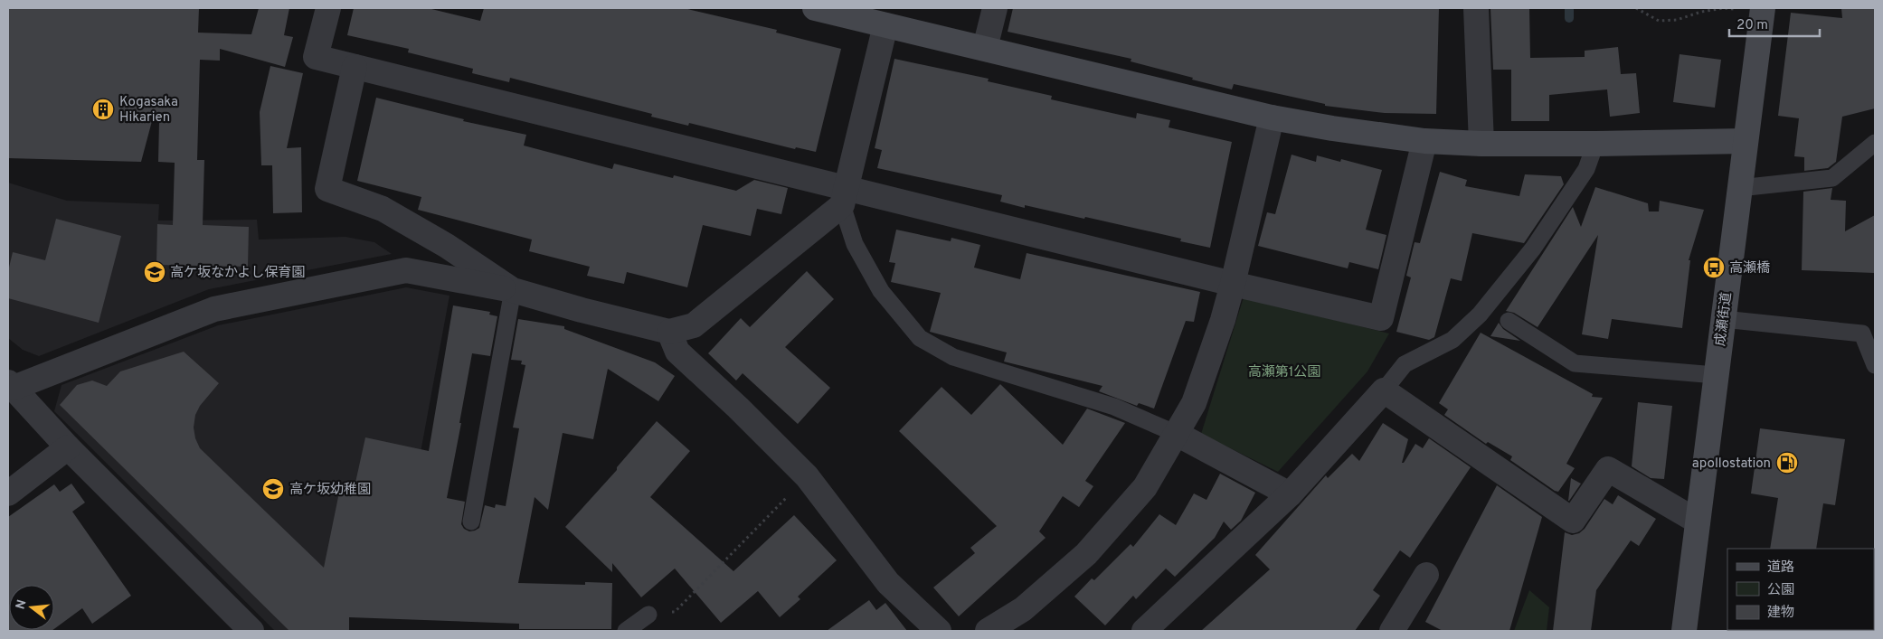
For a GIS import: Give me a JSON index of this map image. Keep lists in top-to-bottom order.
{
  "streets": {
    "street": ["成瀬街道"]
  },
  "parks": ["高瀬第1公園"],
  "places": {
    "building": ["Kogasaka Hikarien"],
    "bus stop": ["高瀬橋"],
    "school or university": ["高ケ坂なかよし保育園", "高ケ坂幼稚園"],
    "fuel station": ["apollostation"]
  },
  "legend": ["道路", "公園", "建物"],
  "scale_bar": "20 m",
  "north": "left"
}
